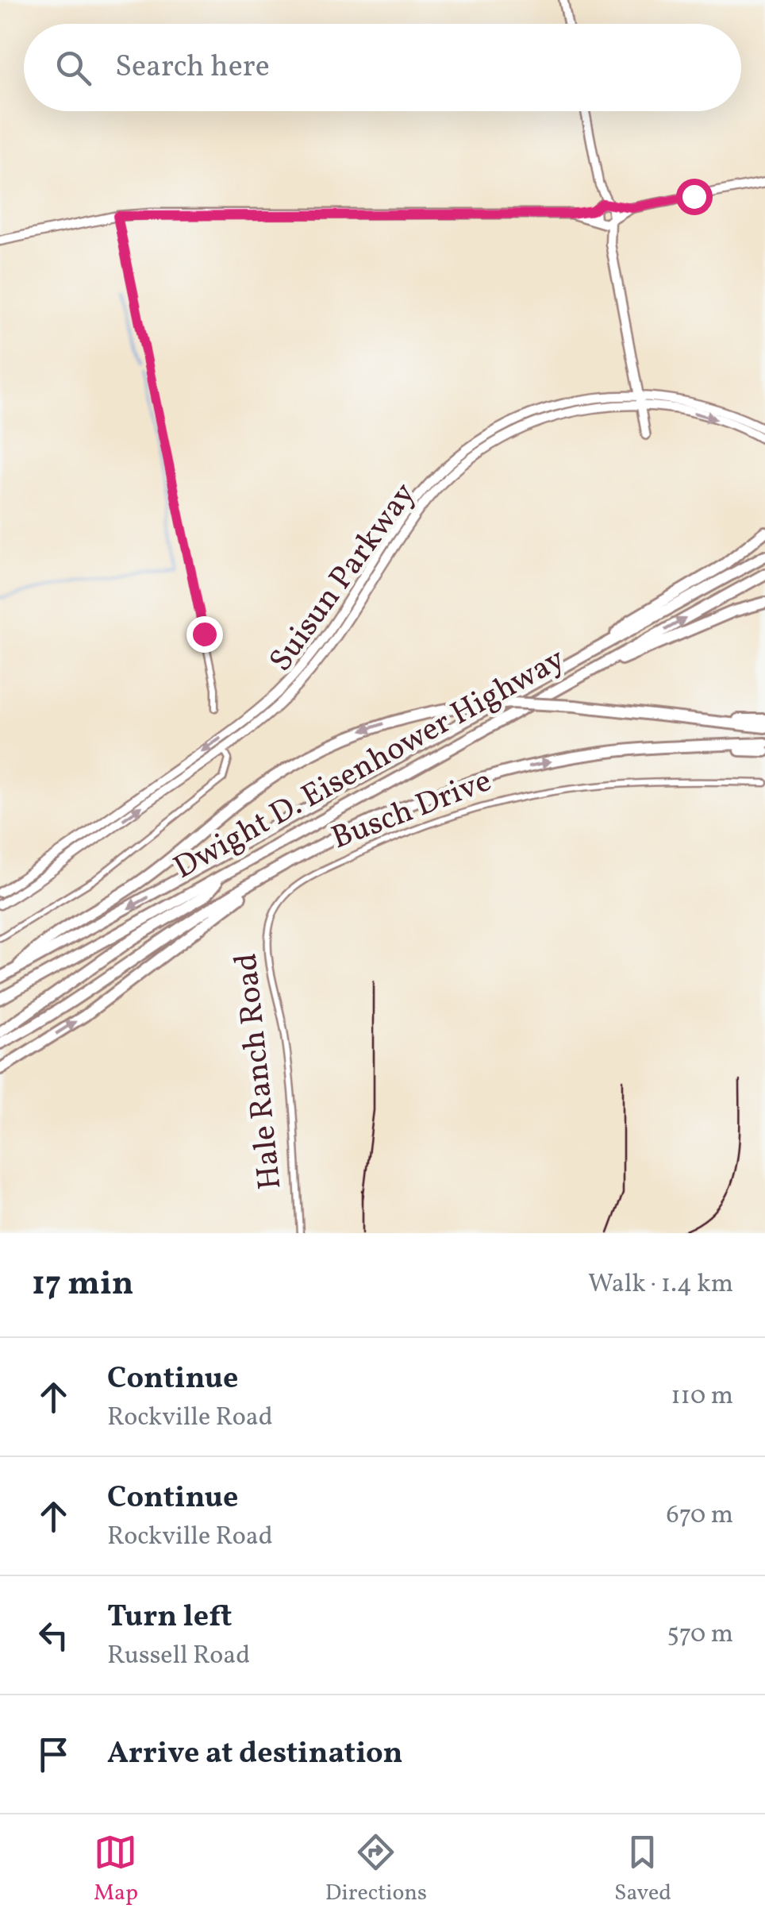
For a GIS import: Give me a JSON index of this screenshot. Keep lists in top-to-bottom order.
{
  "streets": {
    "highway": ["Dwight D. Eisenhower Highway"],
    "main road": ["Suisun Parkway"],
    "street": ["Busch Drive", "Hale Ranch Road"]
  },
  "crossings": [
    ["Busch Drive", "Hale Ranch Road"]
  ],
  "page": {
    "search": "Search here",
    "heading": ["17 min", "Walk · 1.4 km"],
    "list": [
      ["Continue", "Rockville Road", "110 m"],
      ["Continue", "Rockville Road", "670 m"],
      ["Turn left", "Russell Road", "570 m"],
      "Arrive at destination"
    ],
    "nav": ["Map", "Directions", "Saved"]
  }
}
